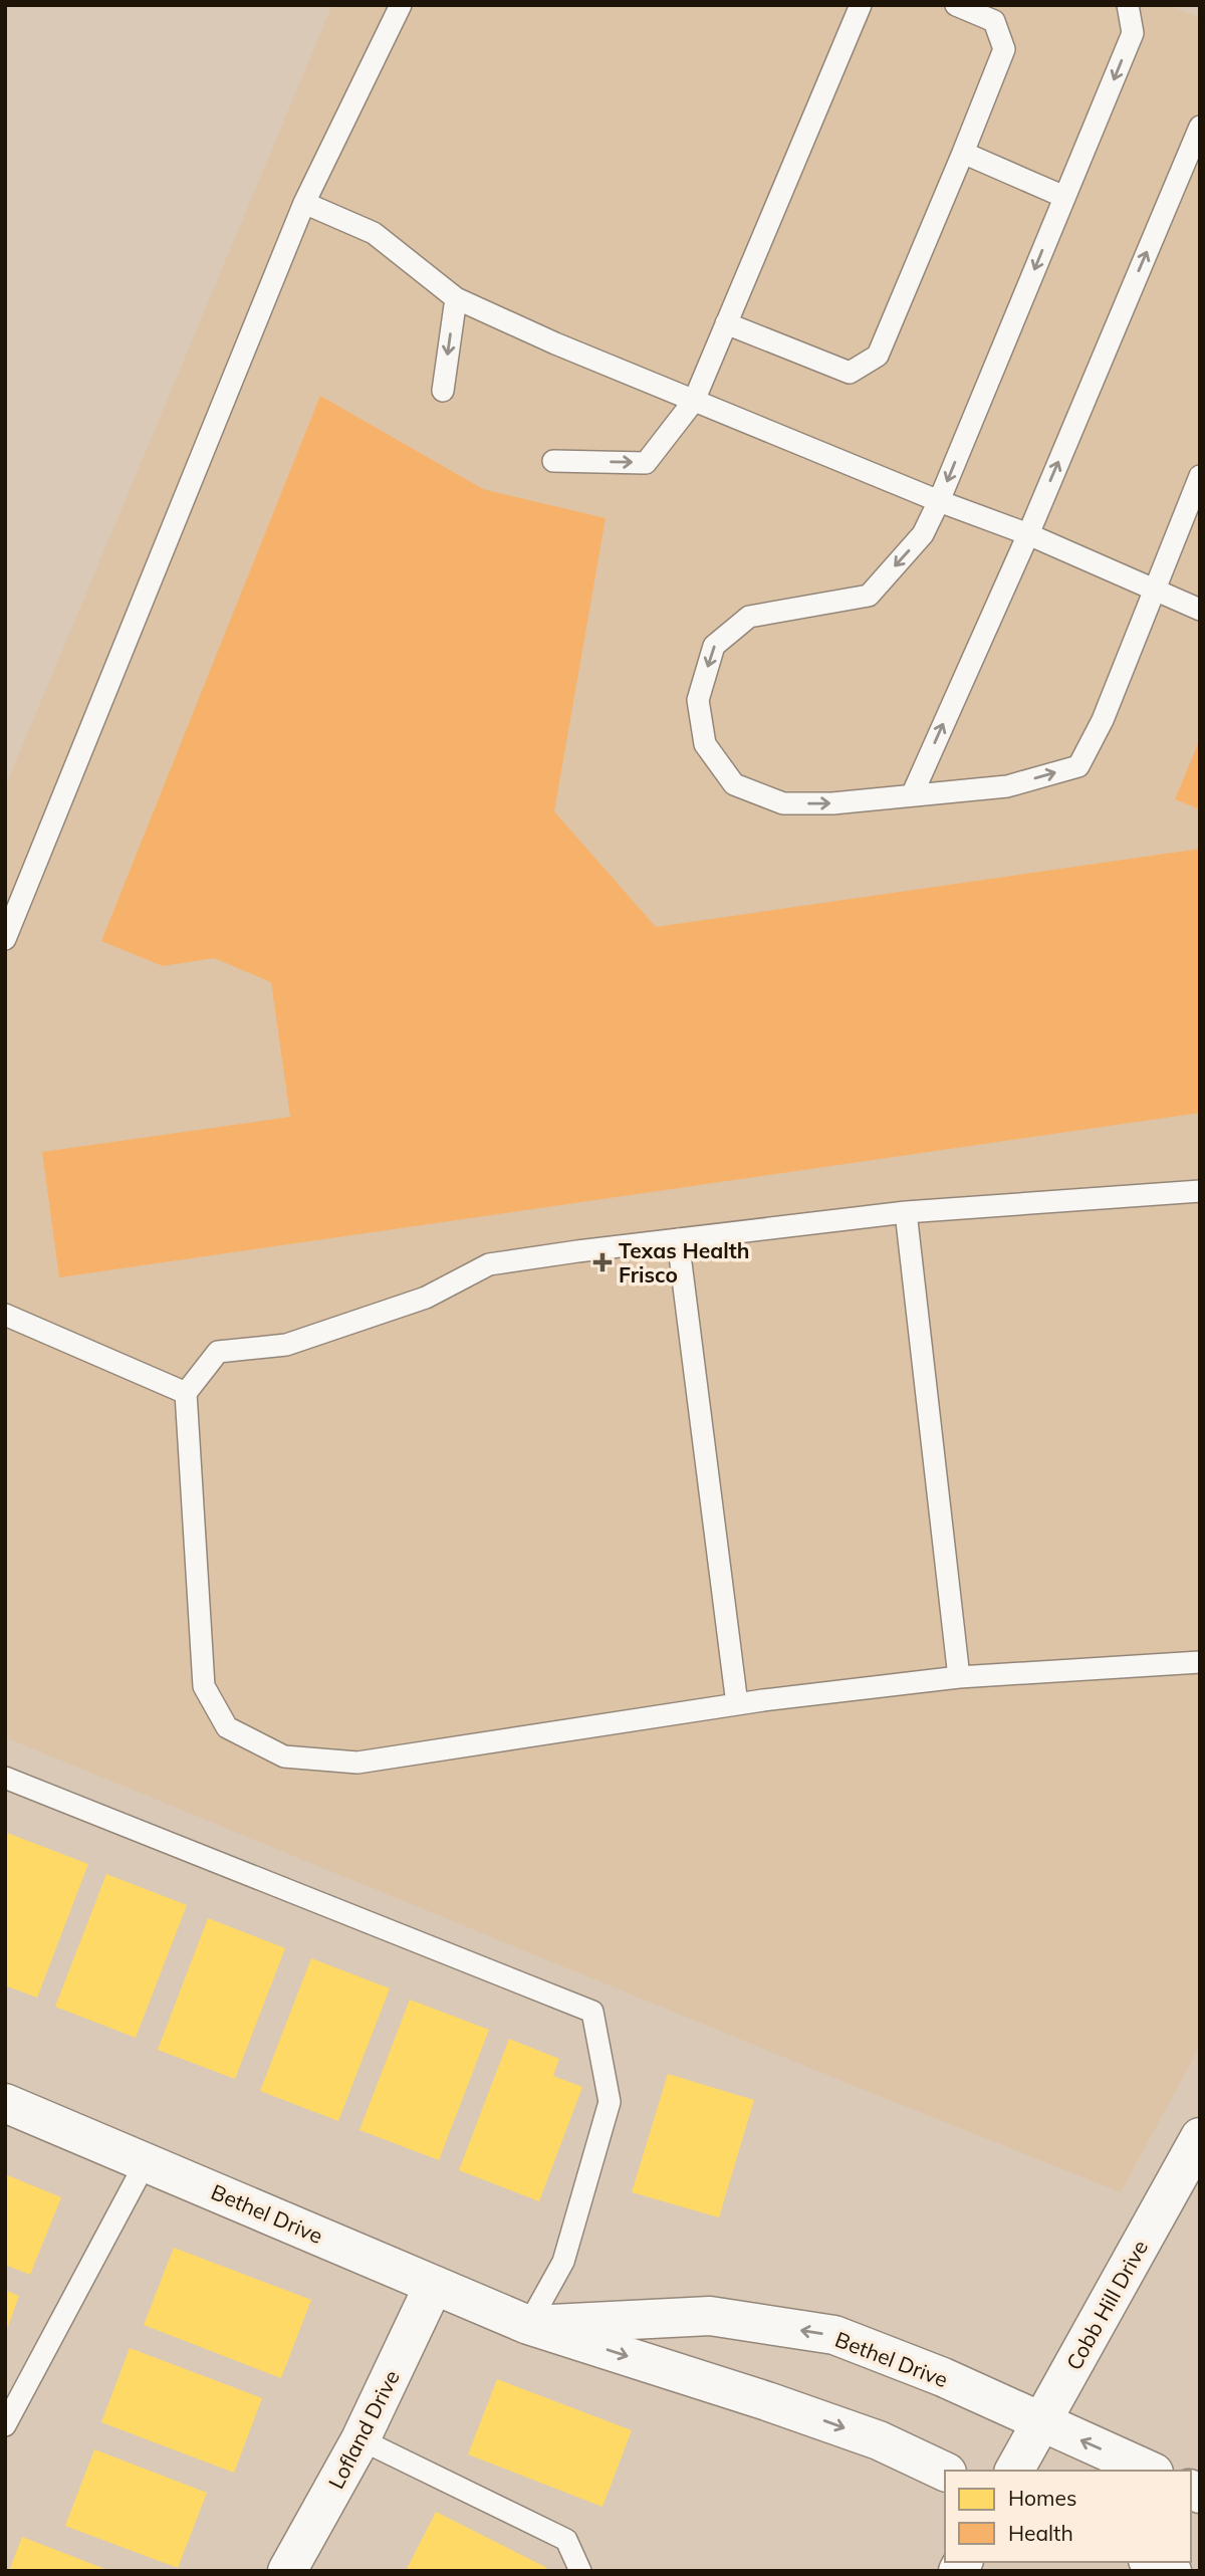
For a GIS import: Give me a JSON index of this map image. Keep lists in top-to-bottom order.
{
  "streets": {
    "street": ["Bethel Drive", "Cobb Hill Drive", "Lofland Drive"]
  },
  "crossings": [
    ["Bethel Drive", "Cobb Hill Drive"],
    ["Bethel Drive", "Lofland Drive"]
  ],
  "places": {
    "health": ["Texas Health Frisco"]
  },
  "legend": ["Homes", "Health"]
}
